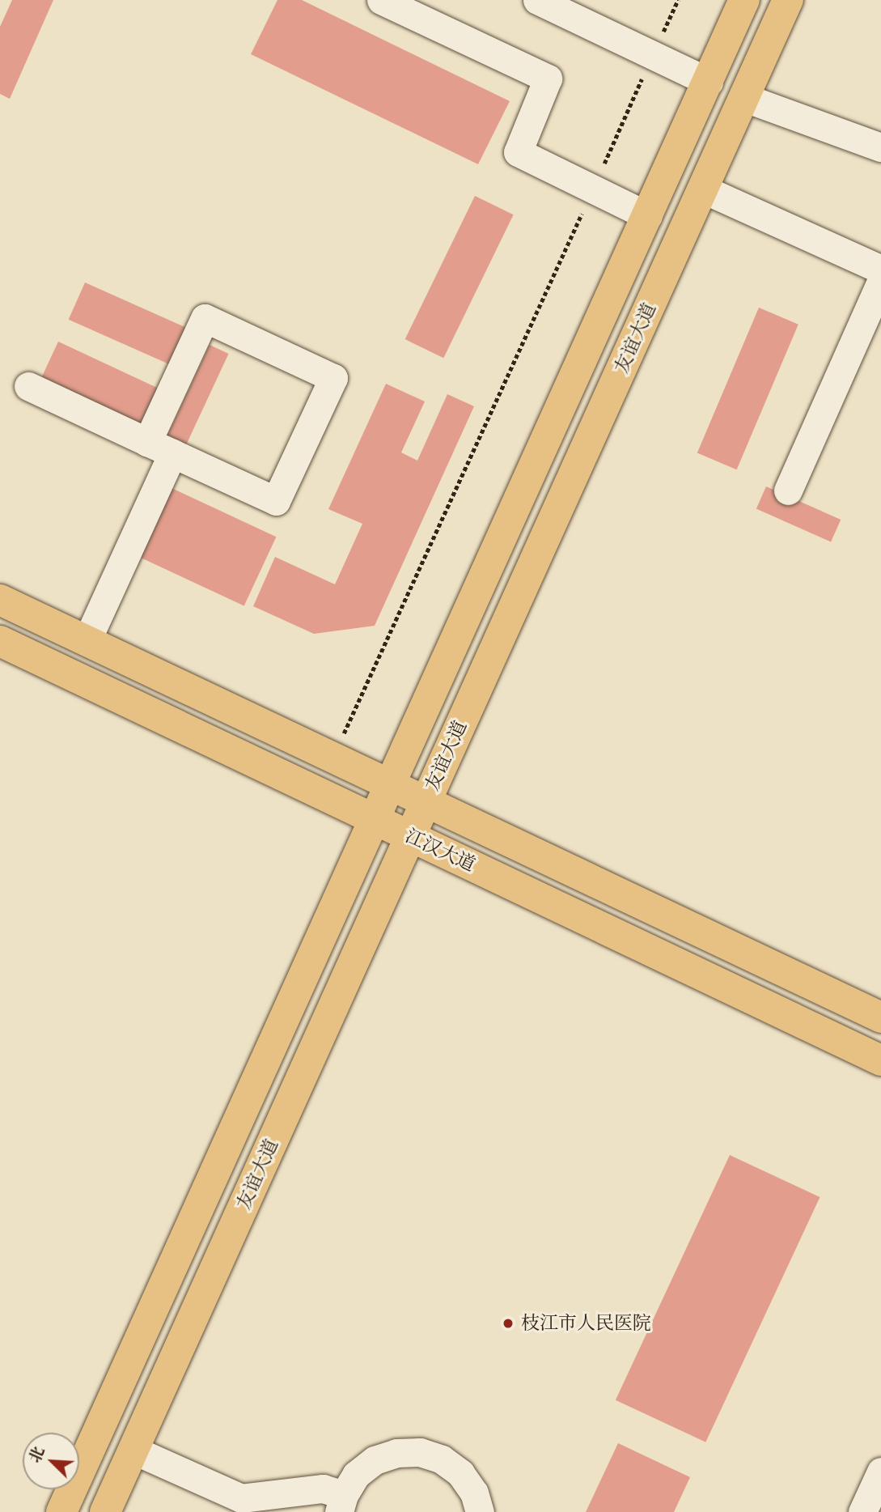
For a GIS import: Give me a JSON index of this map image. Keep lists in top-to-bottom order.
{
  "streets": {
    "main road": ["友谊大道", "江汉大道"]
  },
  "crossings": [
    ["友谊大道", "江汉大道"]
  ],
  "places": ["枝江市人民医院"],
  "north": "top left"
}
